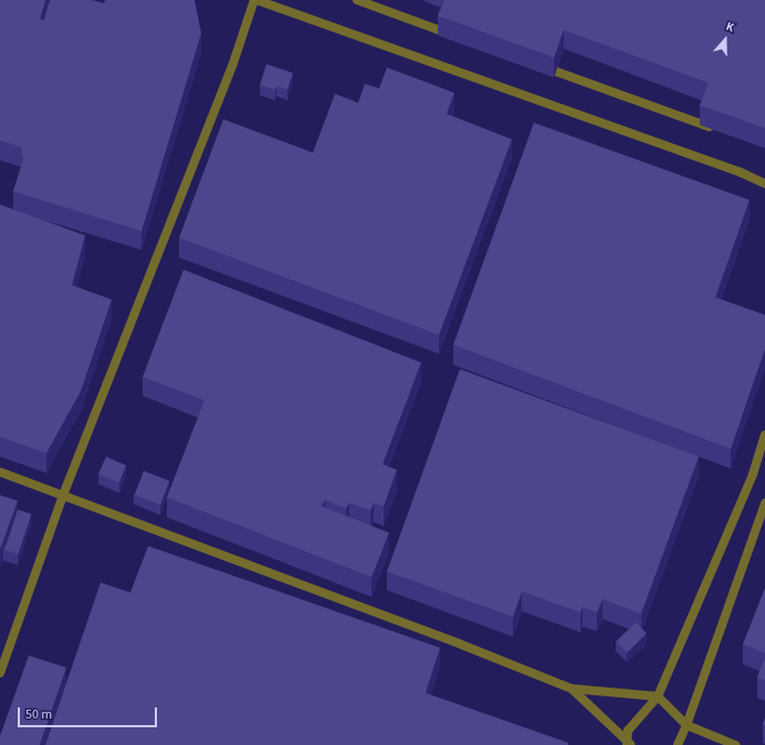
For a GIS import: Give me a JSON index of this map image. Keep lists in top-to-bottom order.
{
  "scale_bar": "50 m",
  "north": "top"
}
